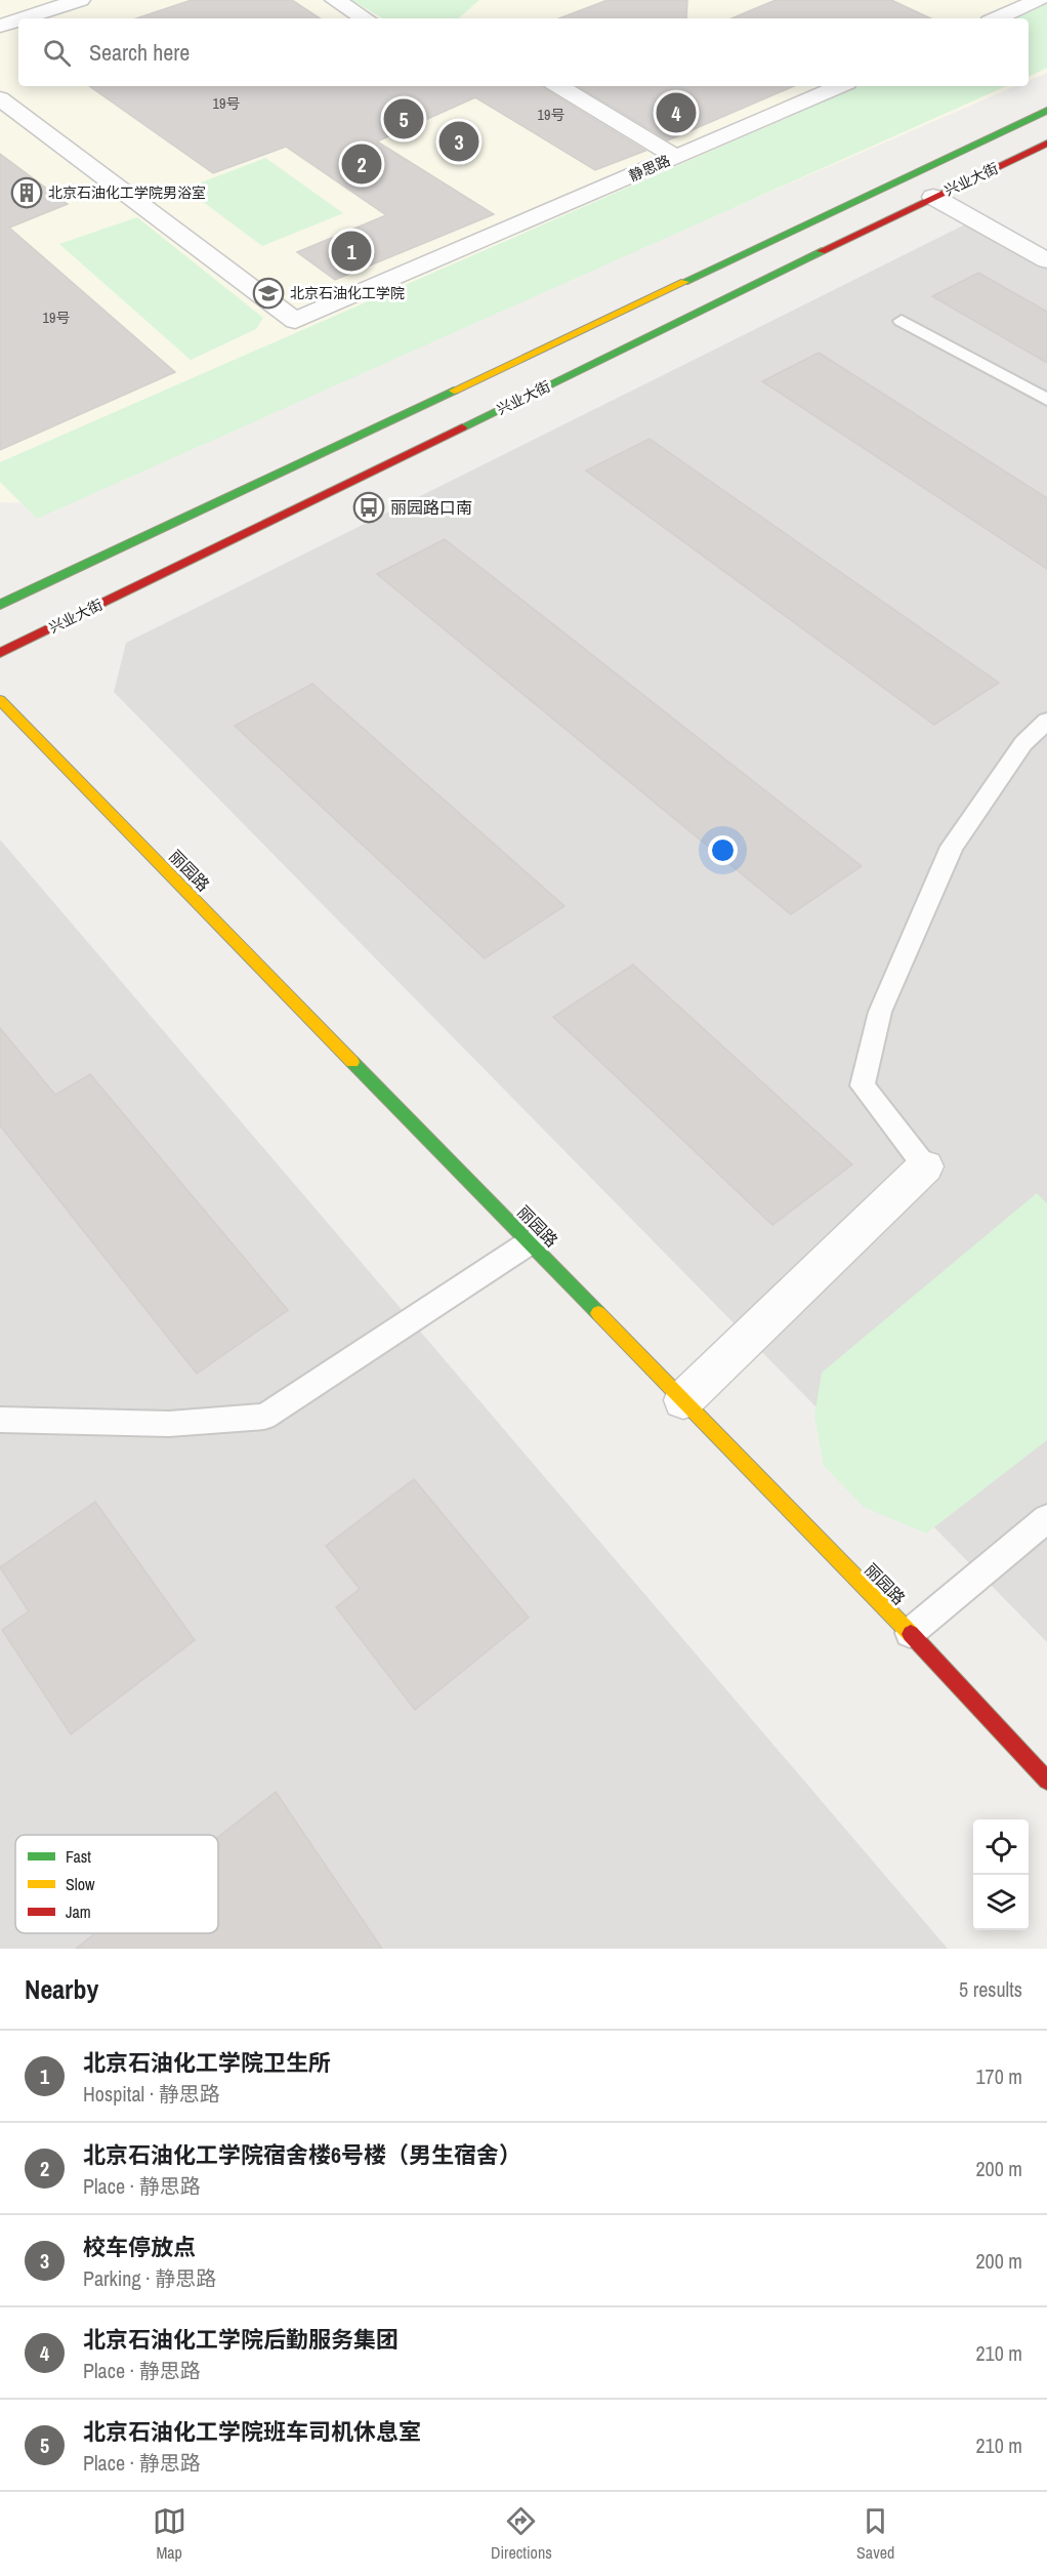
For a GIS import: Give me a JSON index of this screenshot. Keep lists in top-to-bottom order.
{
  "streets": {
    "main road": ["兴业大街", "丽园路"],
    "street": ["静思路"]
  },
  "places": {
    "building": ["北京石油化工学院男浴室"],
    "school or university": ["北京石油化工学院"],
    "bus stop": ["丽园路口南"]
  },
  "house_numbers": ["19号", "19号", "19号"],
  "legend": ["Fast", "Slow", "Jam"],
  "page": {
    "search": "Search here",
    "pins": [
      "4",
      "5",
      "3",
      "2",
      "1"
    ],
    "heading": ["Nearby", "5 results"],
    "list": [
      {
        "mark": "1",
        "name": "北京石油化工学院卫生所",
        "note": "Hospital · 静思路",
        "value": "170 m"
      },
      {
        "mark": "2",
        "name": "北京石油化工学院宿舍楼6号楼（男生宿舍）",
        "note": "Place · 静思路",
        "value": "200 m"
      },
      {
        "mark": "3",
        "name": "校车停放点",
        "note": "Parking · 静思路",
        "value": "200 m"
      },
      {
        "mark": "4",
        "name": "北京石油化工学院后勤服务集团",
        "note": "Place · 静思路",
        "value": "210 m"
      },
      {
        "mark": "5",
        "name": "北京石油化工学院班车司机休息室",
        "note": "Place · 静思路",
        "value": "210 m"
      }
    ],
    "nav": ["Map", "Directions", "Saved"]
  }
}
